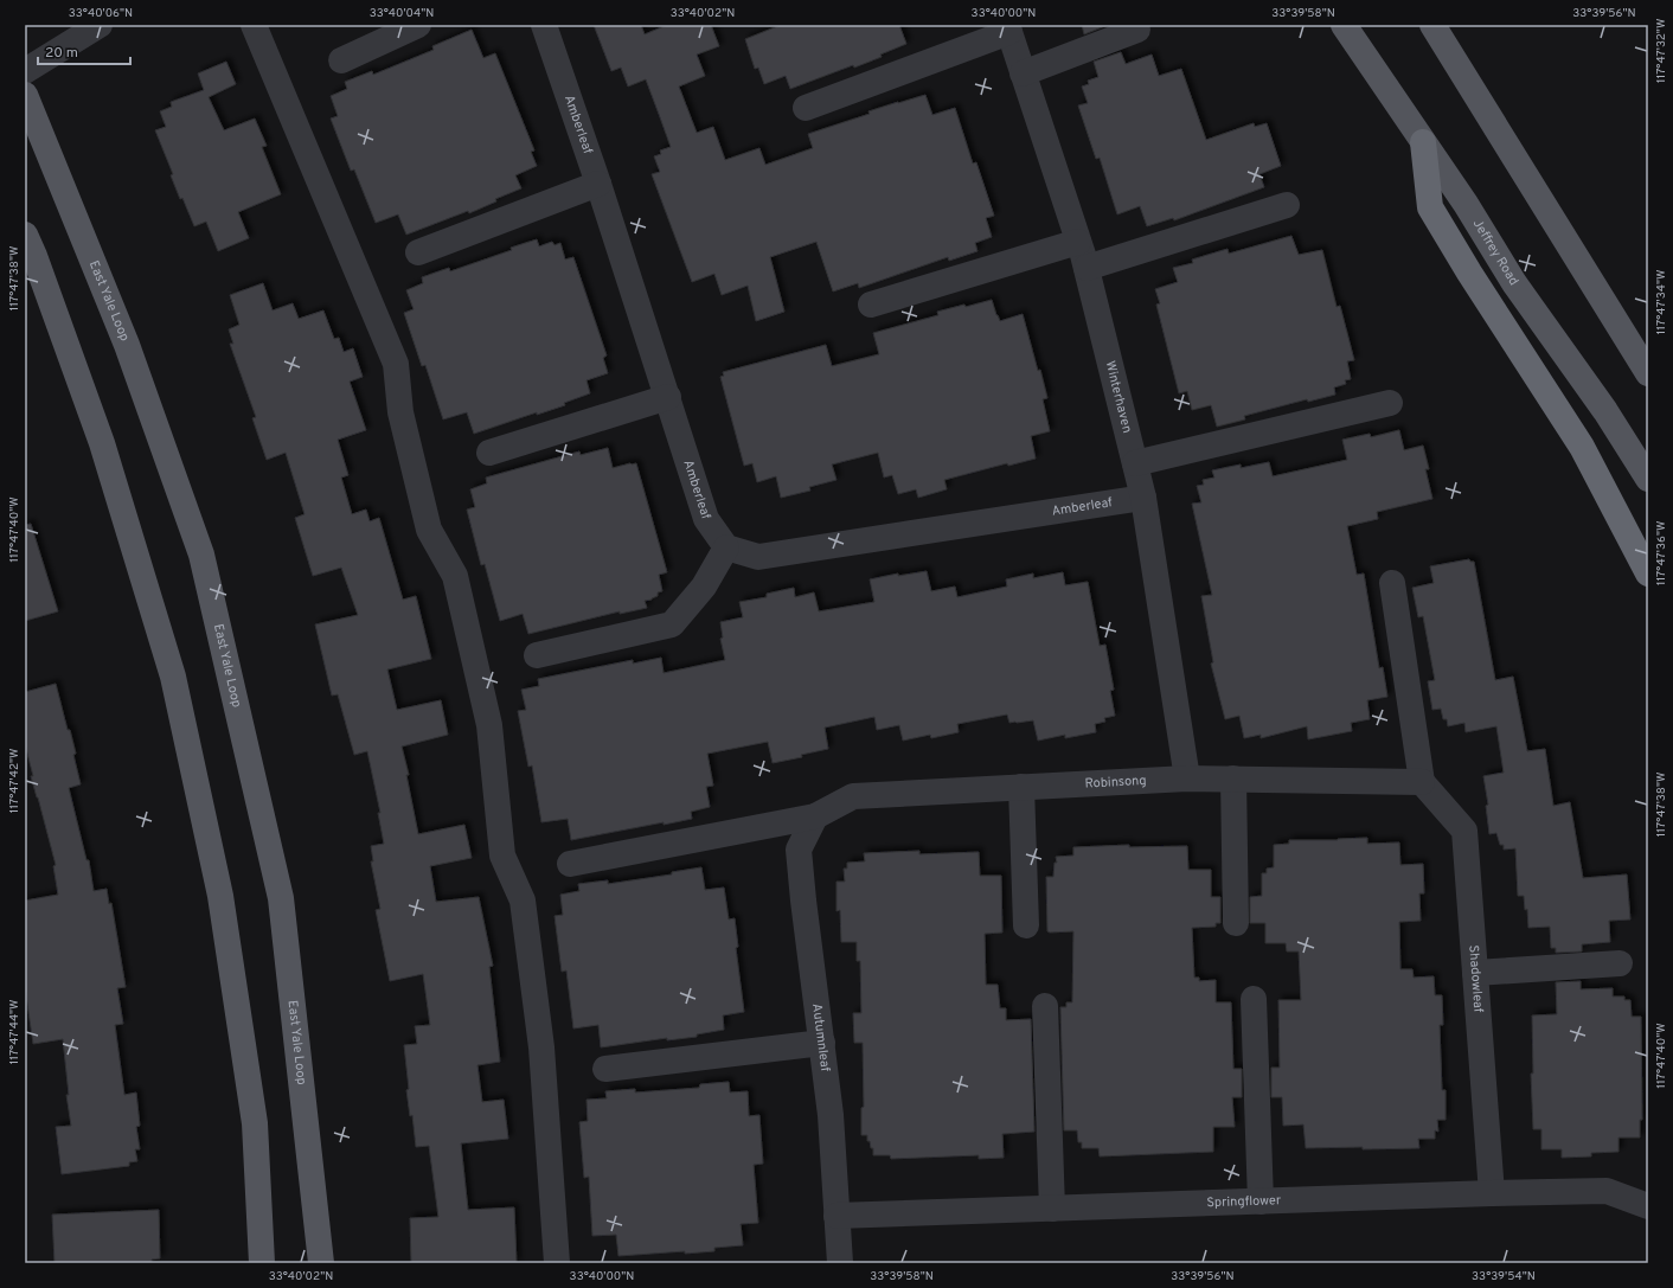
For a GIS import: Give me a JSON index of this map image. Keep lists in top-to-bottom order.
{
  "streets": {
    "main road": ["Jeffrey Road", "East Yale Loop"],
    "street": [
      "Amberleaf",
      "Winterhaven",
      "Robinsong",
      "Shadowleaf",
      "Autumnleaf",
      "Springflower"
    ]
  },
  "crossings": [
    ["Amberleaf", "Winterhaven"],
    ["Winterhaven", "Robinsong"],
    ["Robinsong", "Shadowleaf"],
    ["Robinsong", "Autumnleaf"],
    ["Shadowleaf", "Springflower"],
    ["Autumnleaf", "Springflower"]
  ],
  "scale_bar": "20 m",
  "coordinates": [
    "33°40'06\"N",
    "33°40'04\"N",
    "33°40'02\"N",
    "33°40'00\"N",
    "33°39'58\"N",
    "33°39'56\"N",
    "117°47'32\"W",
    "117°47'38\"W",
    "117°47'34\"W",
    "117°47'40\"W",
    "117°47'36\"W",
    "117°47'42\"W",
    "117°47'44\"W",
    "33°39'54\"N"
  ]
}
